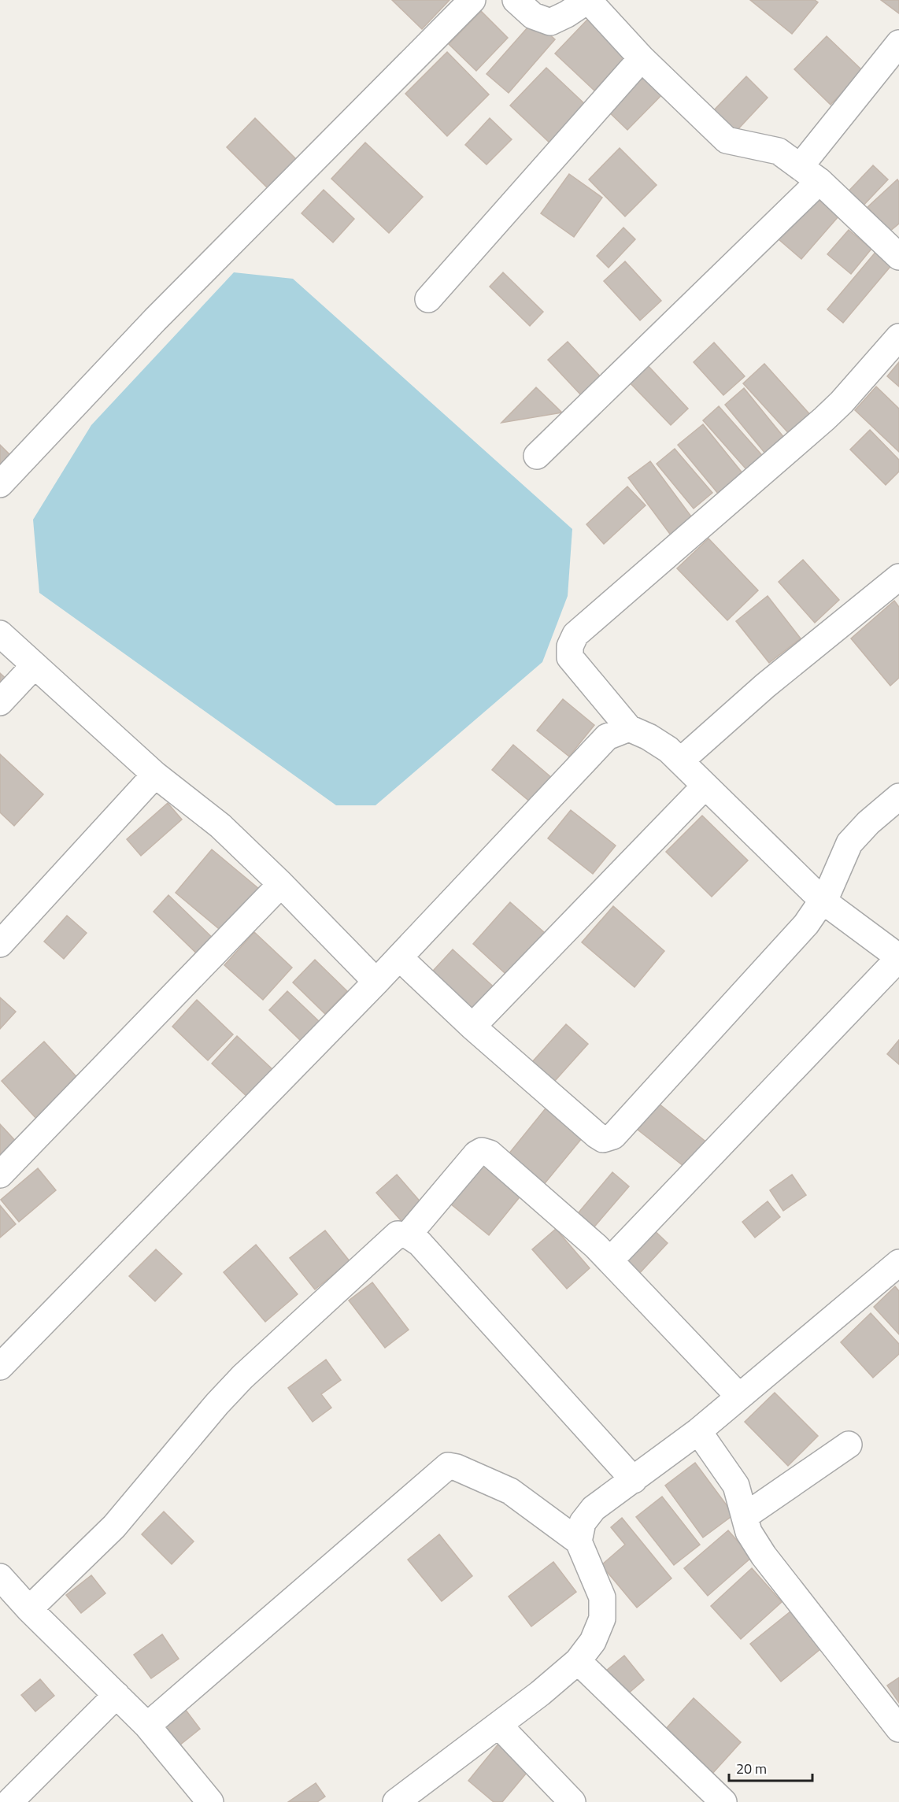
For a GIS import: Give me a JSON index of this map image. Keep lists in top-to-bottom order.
{
  "scale_bar": "20 m"
}
